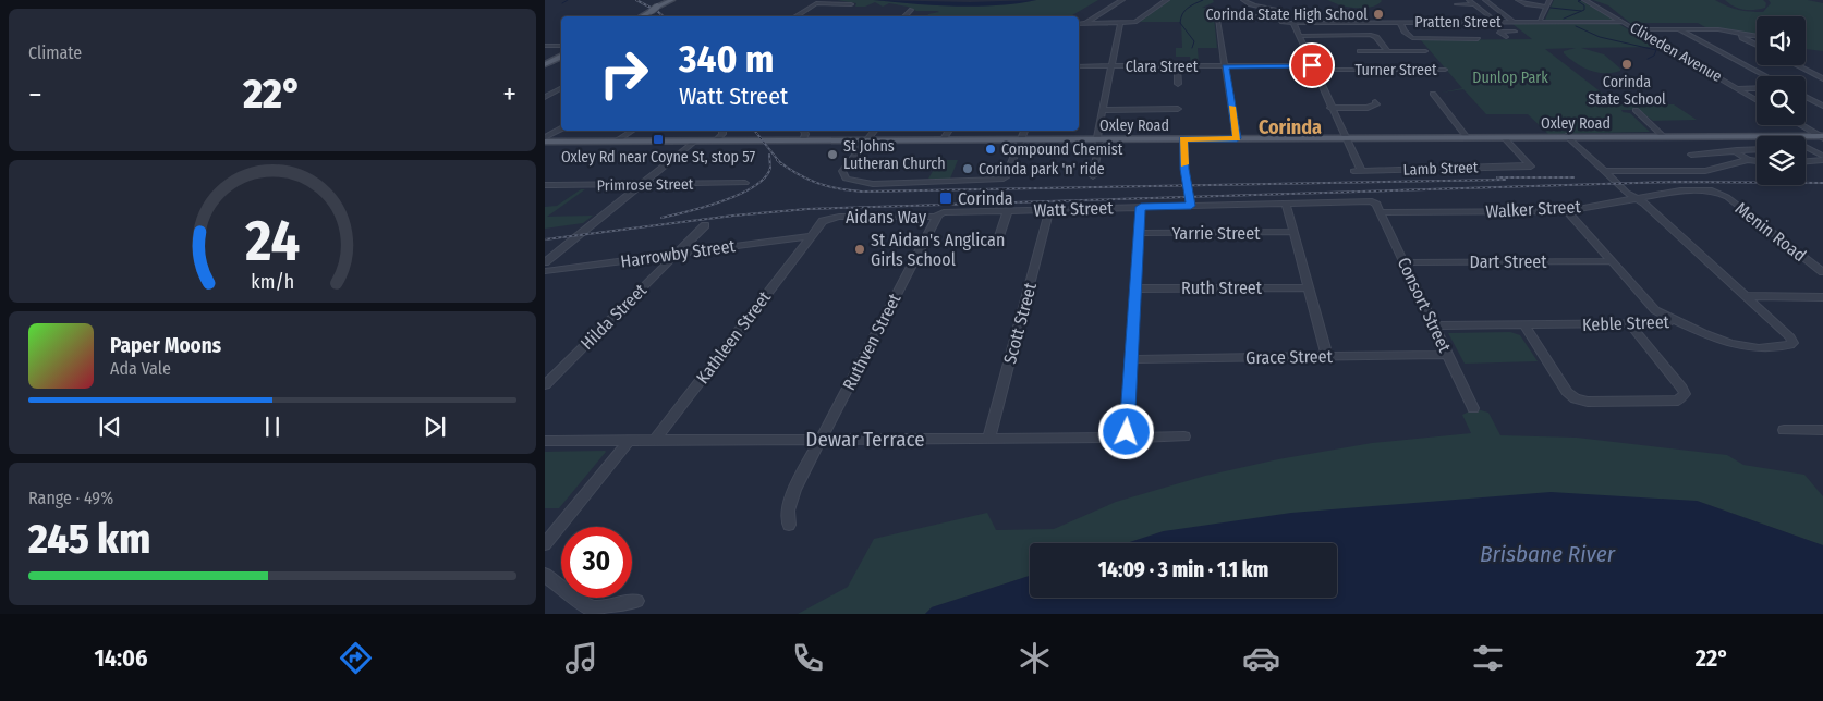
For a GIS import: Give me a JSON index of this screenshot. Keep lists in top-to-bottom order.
{
  "streets": {
    "main road": ["Oxley Road"],
    "street": [
      "Pratten Street",
      "Cliveden Avenue",
      "Clara Street",
      "Turner Street",
      "Lamb Street",
      "Primrose Street",
      "Watt Street",
      "Walker Street",
      "Aidans Way",
      "Menin Road",
      "Yarrie Street",
      "Harrowby Street",
      "Dart Street",
      "Ruth Street",
      "Consort Street",
      "Hilda Street",
      "Scott Street",
      "Keble Street",
      "Kathleen Street",
      "Ruthven Street",
      "Grace Street",
      "Dewar Terrace"
    ]
  },
  "crossings": [
    ["Pratten Street", "Cliveden Avenue"],
    ["Clara Street", "Turner Street"],
    ["Oxley Road", "Lamb Street"],
    ["Oxley Road", "Keble Street"],
    ["Watt Street", "Aidans Way"],
    ["Watt Street", "Consort Street"],
    ["Watt Street", "Scott Street"],
    ["Watt Street", "Ruthven Street"],
    ["Walker Street", "Menin Road"],
    ["Walker Street", "Consort Street"],
    ["Walker Street", "Keble Street"],
    ["Aidans Way", "Harrowby Street"],
    ["Aidans Way", "Kathleen Street"],
    ["Aidans Way", "Ruthven Street"],
    ["Harrowby Street", "Hilda Street"],
    ["Harrowby Street", "Kathleen Street"],
    ["Dart Street", "Consort Street"],
    ["Consort Street", "Keble Street"],
    ["Consort Street", "Grace Street"],
    ["Scott Street", "Dewar Terrace"],
    ["Kathleen Street", "Dewar Terrace"],
    ["Ruthven Street", "Dewar Terrace"]
  ],
  "districts": ["Corinda"],
  "water": ["Brisbane River"],
  "parks": ["Dunlop Park"],
  "places": {
    "other": [
      "Corinda State High School",
      "Corinda State School",
      "Compound Chemist",
      "St Johns Lutheran Church",
      "Corinda park 'n' ride",
      "St Aidan's Anglican Girls School"
    ],
    "transit": ["Oxley Rd near Coyne St, stop 57", "Corinda"]
  },
  "page": {
    "tile": [
      "Climate",
      ["Range · 49%", "245 km"]
    ],
    "turn": ["340 m", "Watt Street"],
    "heat": ["−", "22°", "+"],
    "song": ["Paper Moons", "Ada Vale"],
    "limit": "30",
    "trip": "14:09 · 3 min · 1.1 km",
    "tabs": ["14:06", "22°"],
    "gauge": ["24", "km/h"]
  }
}
